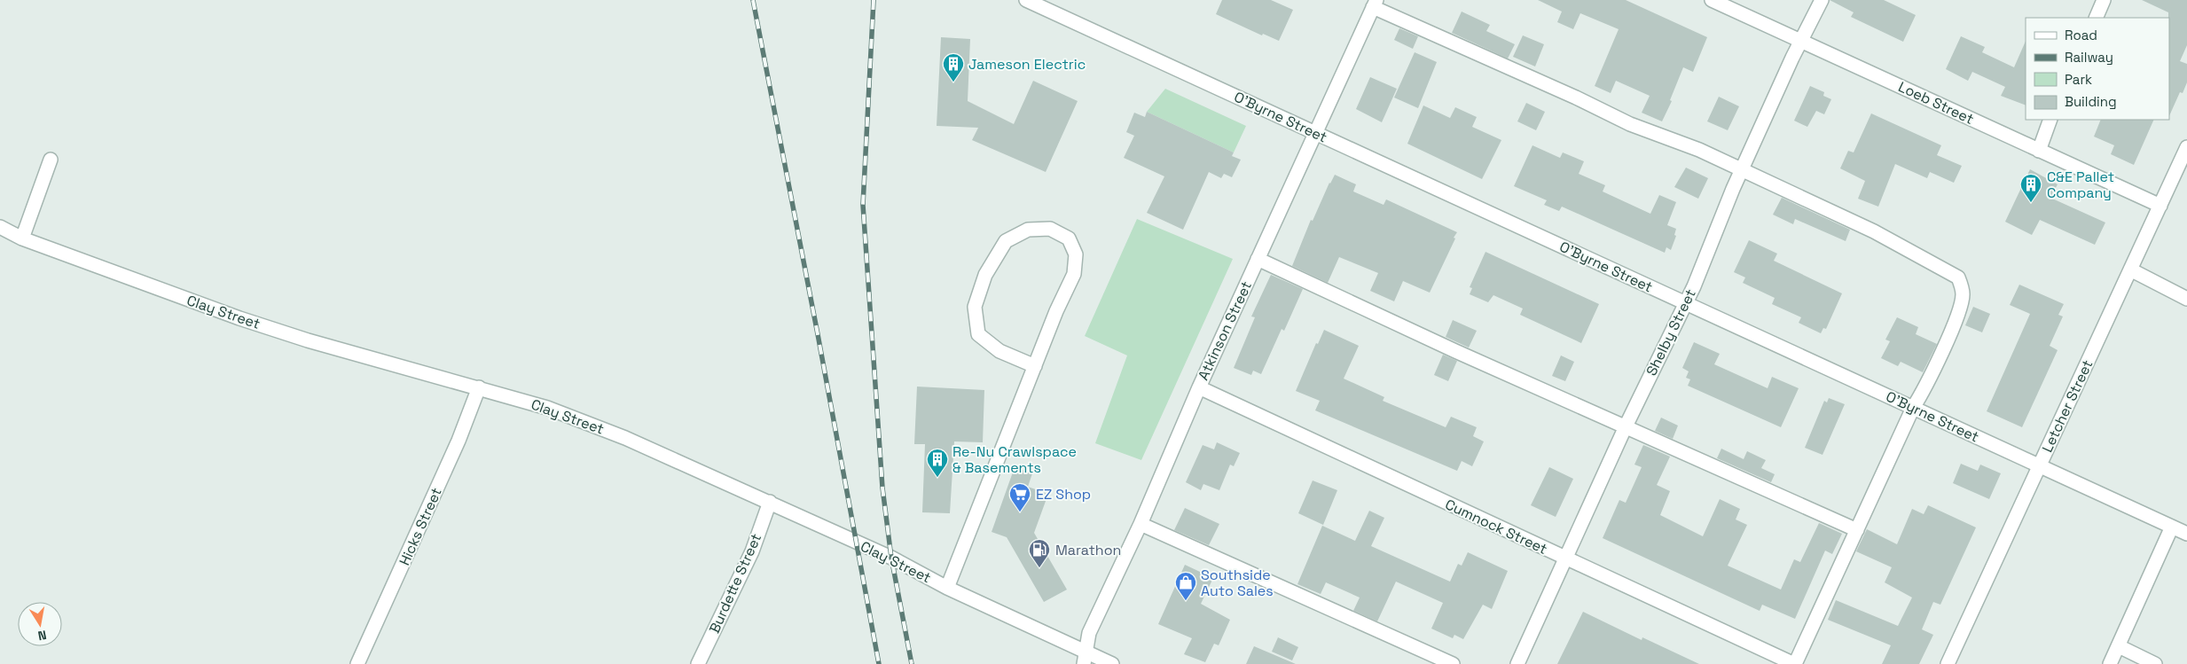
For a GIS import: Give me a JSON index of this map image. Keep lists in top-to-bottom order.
{
  "streets": {
    "street": [
      "Loeb Street",
      "O'Byrne Street",
      "Clay Street",
      "Atkinson Street",
      "Shelby Street",
      "Letcher Street",
      "Hicks Street",
      "Cumnock Street",
      "Burdette Street"
    ]
  },
  "crossings": [
    ["Loeb Street", "Shelby Street"],
    ["Loeb Street", "Letcher Street"],
    ["O'Byrne Street", "Atkinson Street"],
    ["O'Byrne Street", "Shelby Street"],
    ["O'Byrne Street", "Letcher Street"],
    ["Clay Street", "Atkinson Street"],
    ["Clay Street", "Hicks Street"],
    ["Clay Street", "Burdette Street"],
    ["Atkinson Street", "Cumnock Street"],
    ["Shelby Street", "Cumnock Street"]
  ],
  "places": {
    "building": ["Jameson Electric", "C&E Pallet Company", "Re-Nu Crawlspace & Basements"],
    "supermarket": ["EZ Shop"],
    "fuel station": ["Marathon"],
    "shop": ["Southside Auto Sales"]
  },
  "legend": [
    "Road",
    "Railway",
    "Park",
    "Building"
  ],
  "north": "bottom"
}
